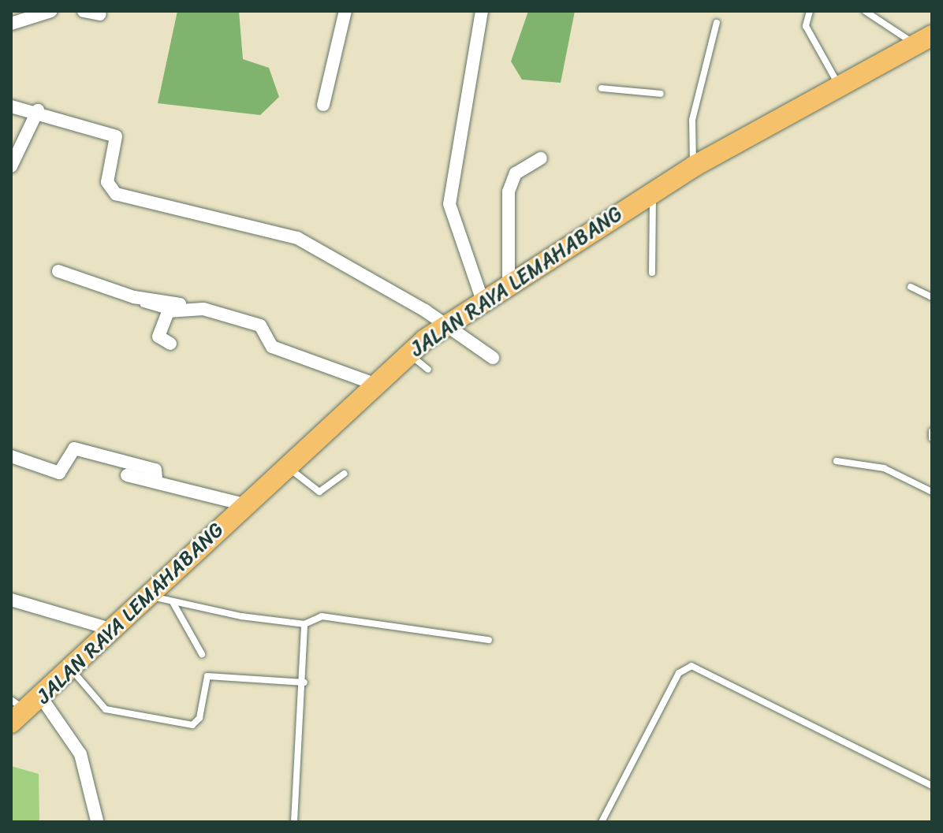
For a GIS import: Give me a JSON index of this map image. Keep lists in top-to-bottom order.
{
  "streets": {
    "main road": ["JALAN RAYA LEMAHABANG"]
  }
}
